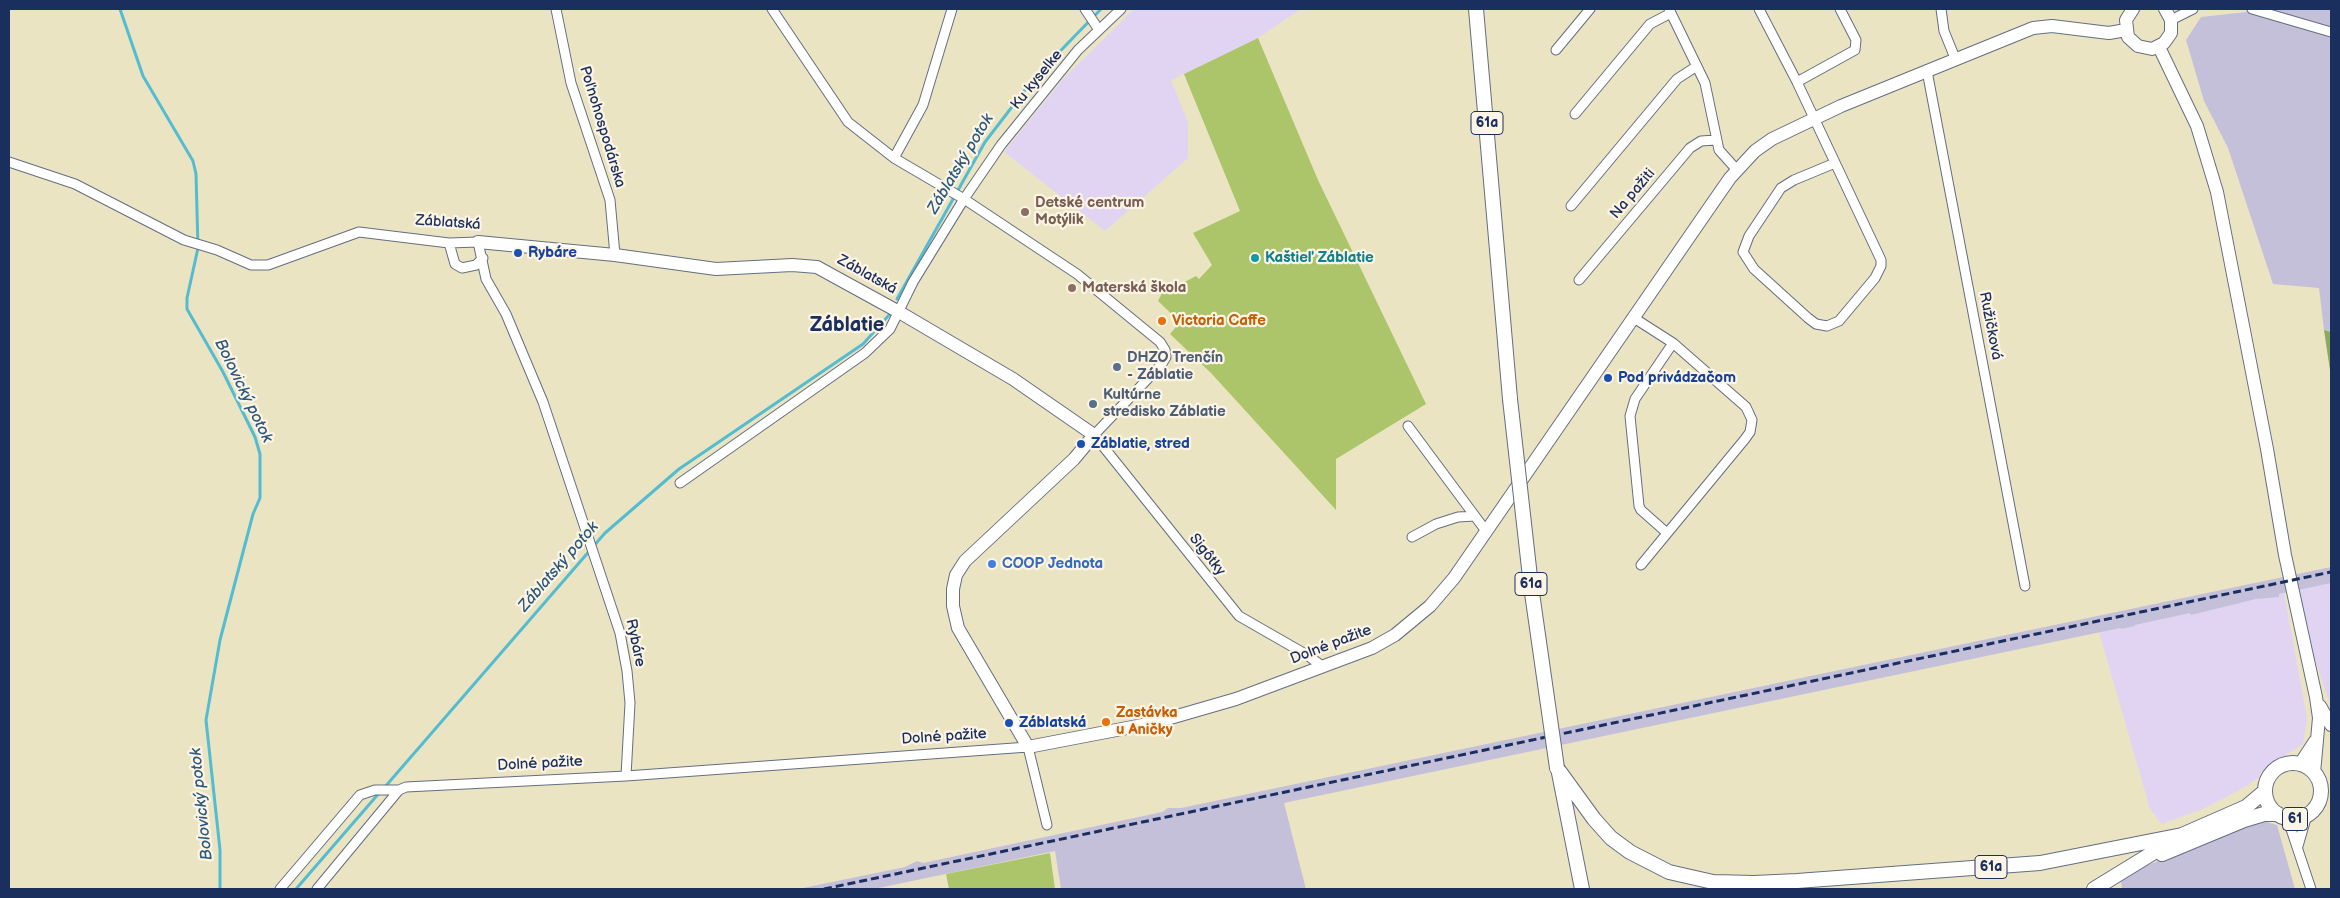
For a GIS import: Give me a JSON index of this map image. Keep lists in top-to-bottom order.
{
  "streets": {
    "main road": ["61a", "61"],
    "street": [
      "Ku kyselke",
      "Poľnohospodárska",
      "Na pažiti",
      "Záblatská",
      "Ružičková",
      "Sigôtky",
      "Rybáre",
      "Dolné pažite"
    ]
  },
  "crossings": [
    ["Ku kyselke", "Záblatská"],
    ["61a", "61"],
    ["Poľnohospodárska", "Záblatská"],
    ["Záblatská", "Sigôtky"],
    ["Záblatská", "Rybáre"],
    ["Ružičková", "Dolné pažite"],
    ["Sigôtky", "Dolné pažite"],
    ["Rybáre", "Dolné pažite"]
  ],
  "districts": ["Záblatie"],
  "water": ["Záblatský potok", "Bolovický potok"],
  "places": [
    "Detské centrum Motýlik",
    "Rybáre",
    "Kaštieľ Záblatie",
    "Materská škola",
    "Victoria Caffe",
    "DHZO Trenčín - Záblatie",
    "Pod privádzačom",
    "Kultúrne stredisko Záblatie",
    "Záblatie, stred",
    "COOP Jednota",
    "Zastávka u Aničky",
    "Záblatská"
  ]
}
